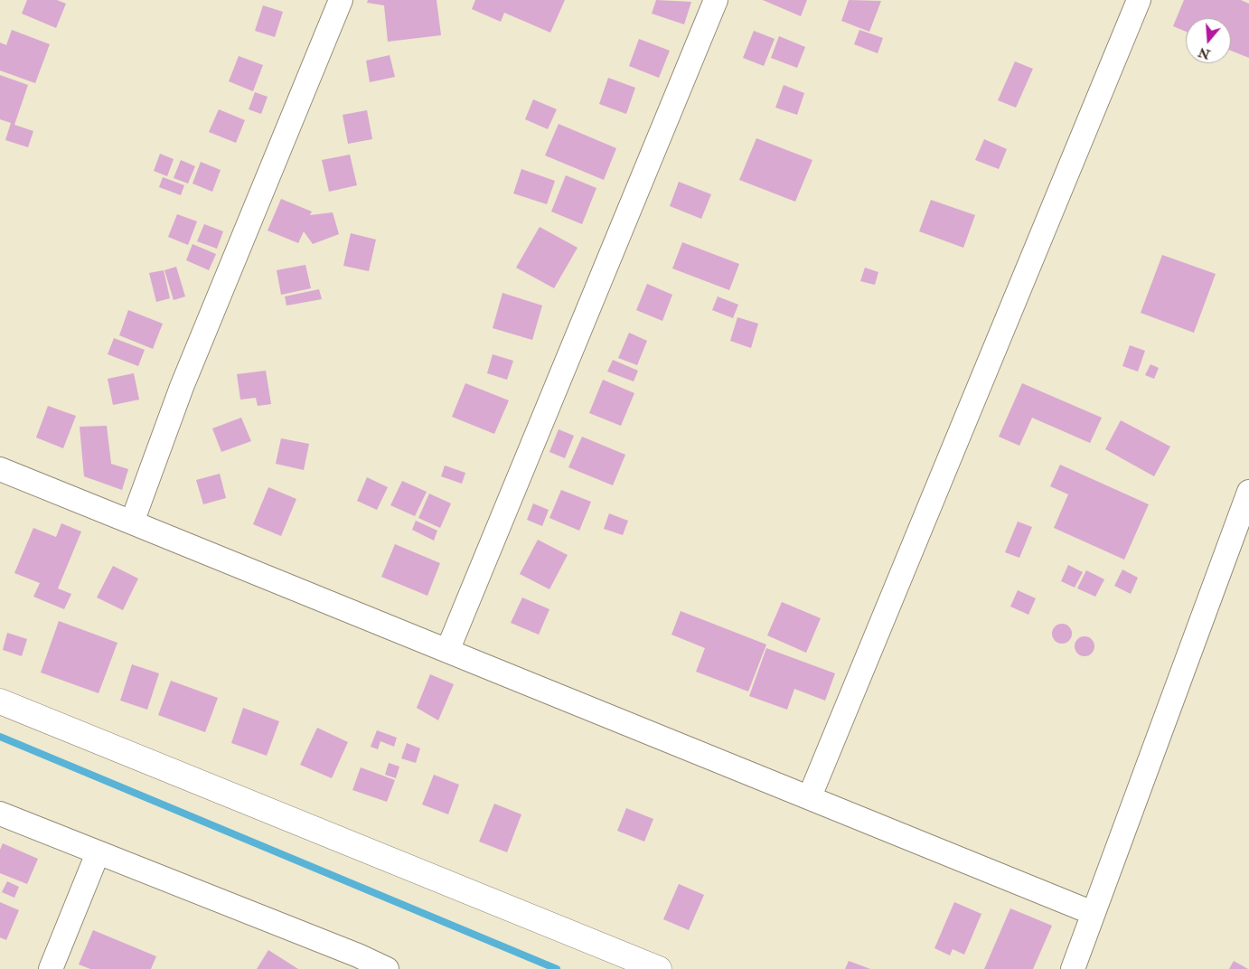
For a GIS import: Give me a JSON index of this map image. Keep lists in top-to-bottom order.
{
  "north": "bottom"
}
